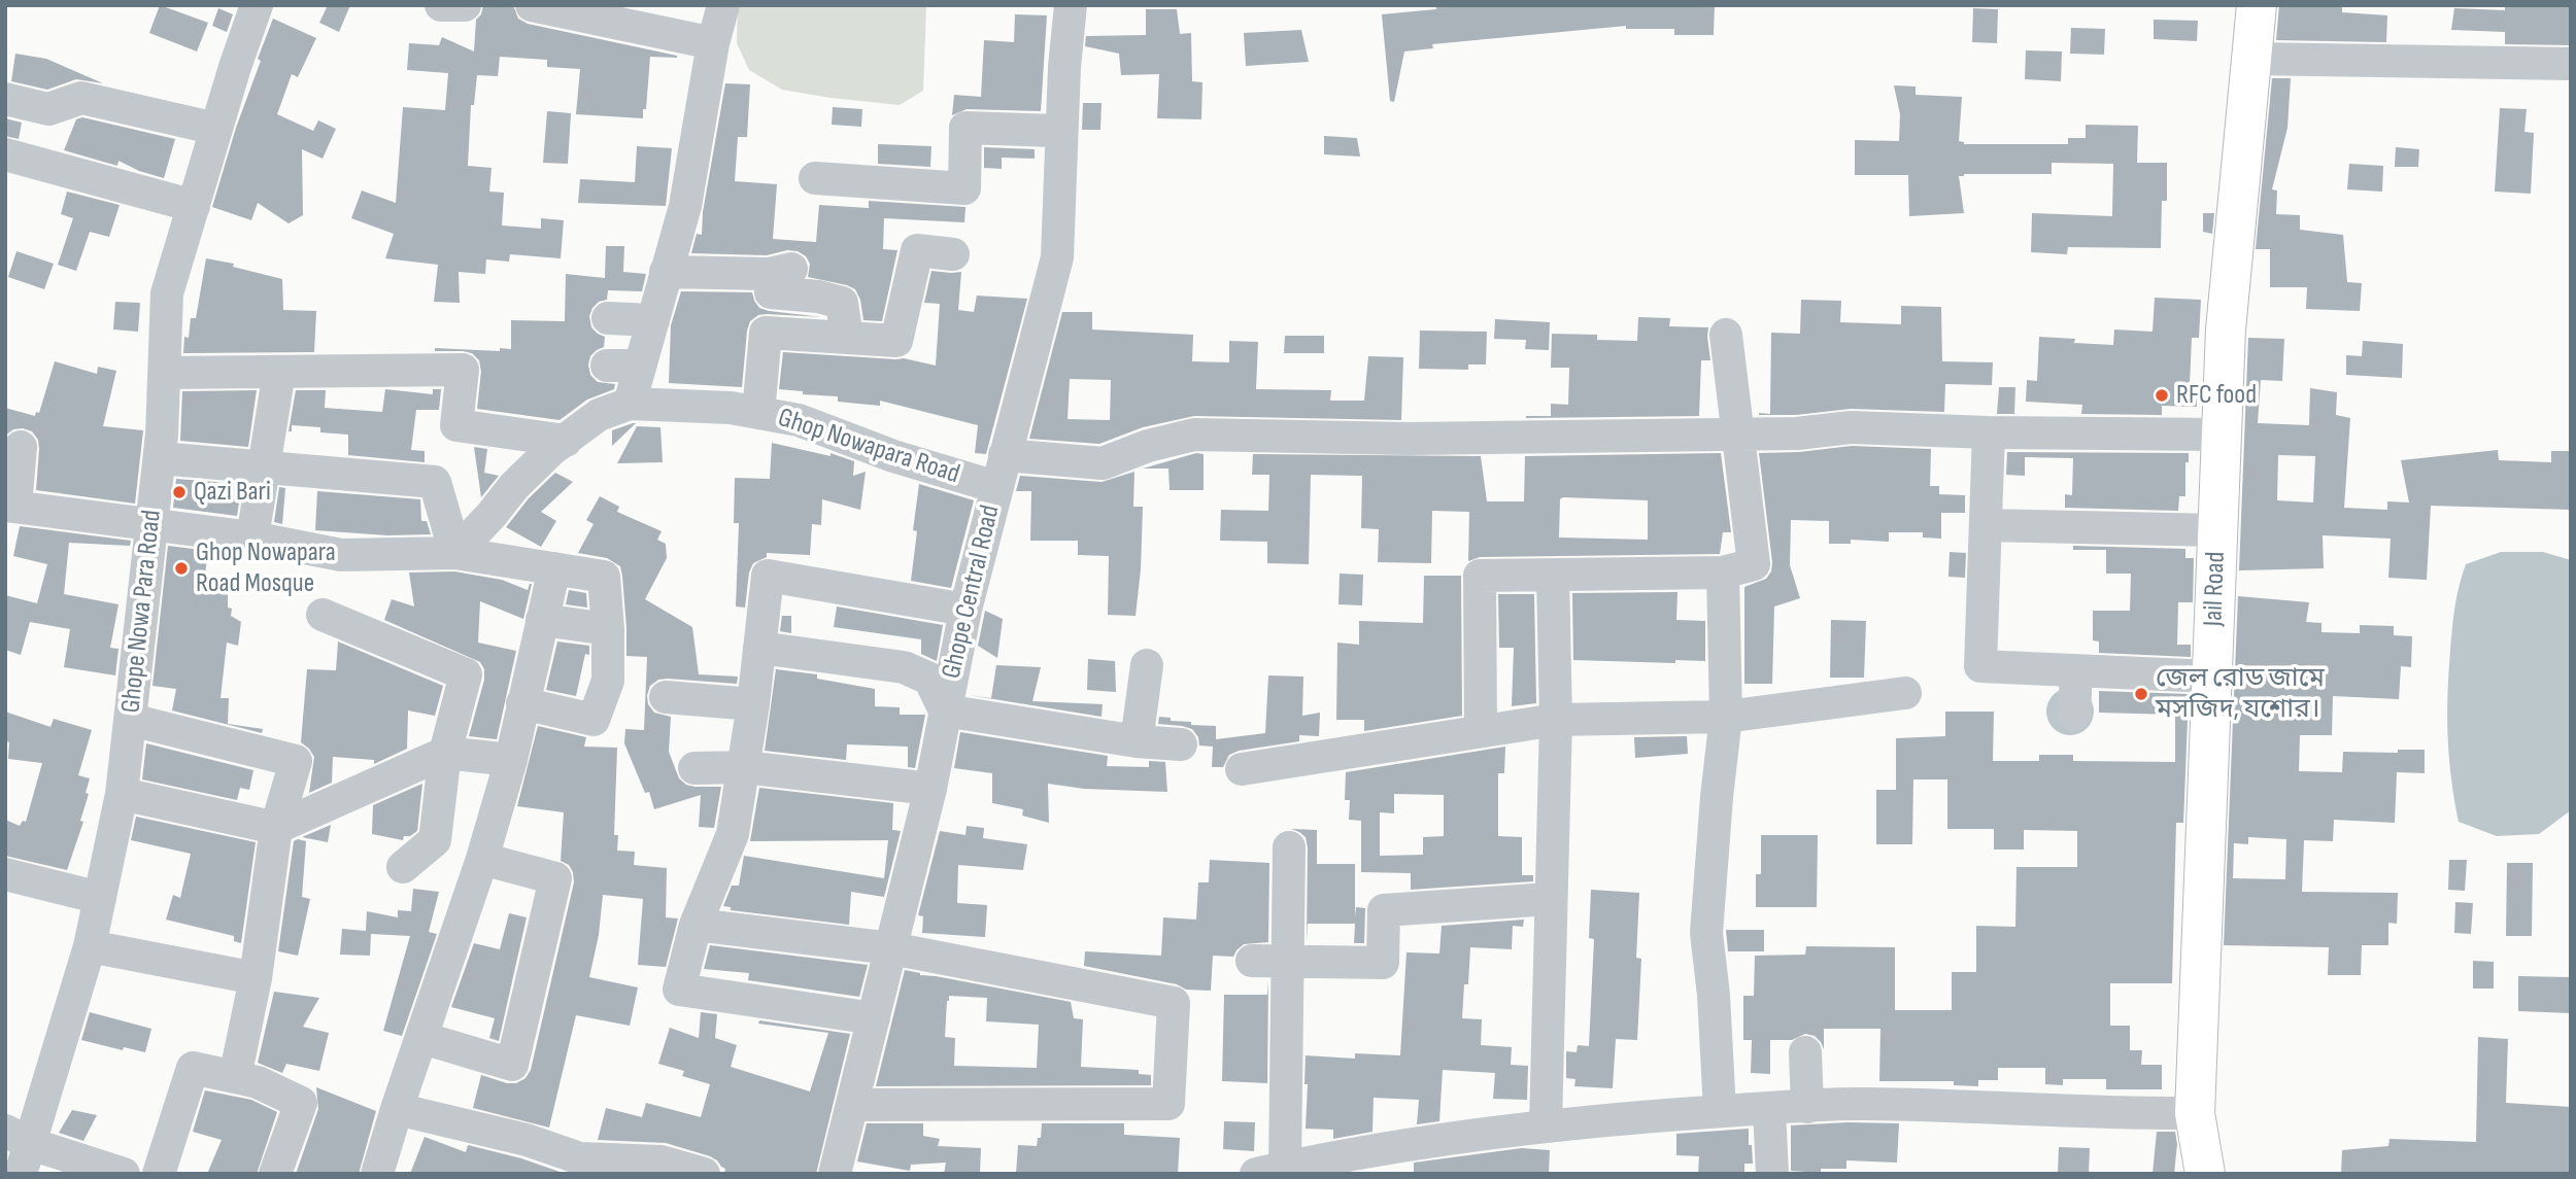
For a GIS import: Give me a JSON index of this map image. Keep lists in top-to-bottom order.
{
  "streets": {
    "highway": ["Jail Road"],
    "street": ["Ghop Nowapara Road", "Ghope Central Road", "Ghope Nowa Para Road"]
  },
  "crossings": [
    ["Ghop Nowapara Road", "Ghope Central Road"]
  ],
  "places": [
    "RFC food",
    "Qazi Bari",
    "Ghop Nowapara Road Mosque",
    "জেল রোড জামে মসজিদ, যশোর।"
  ]
}
